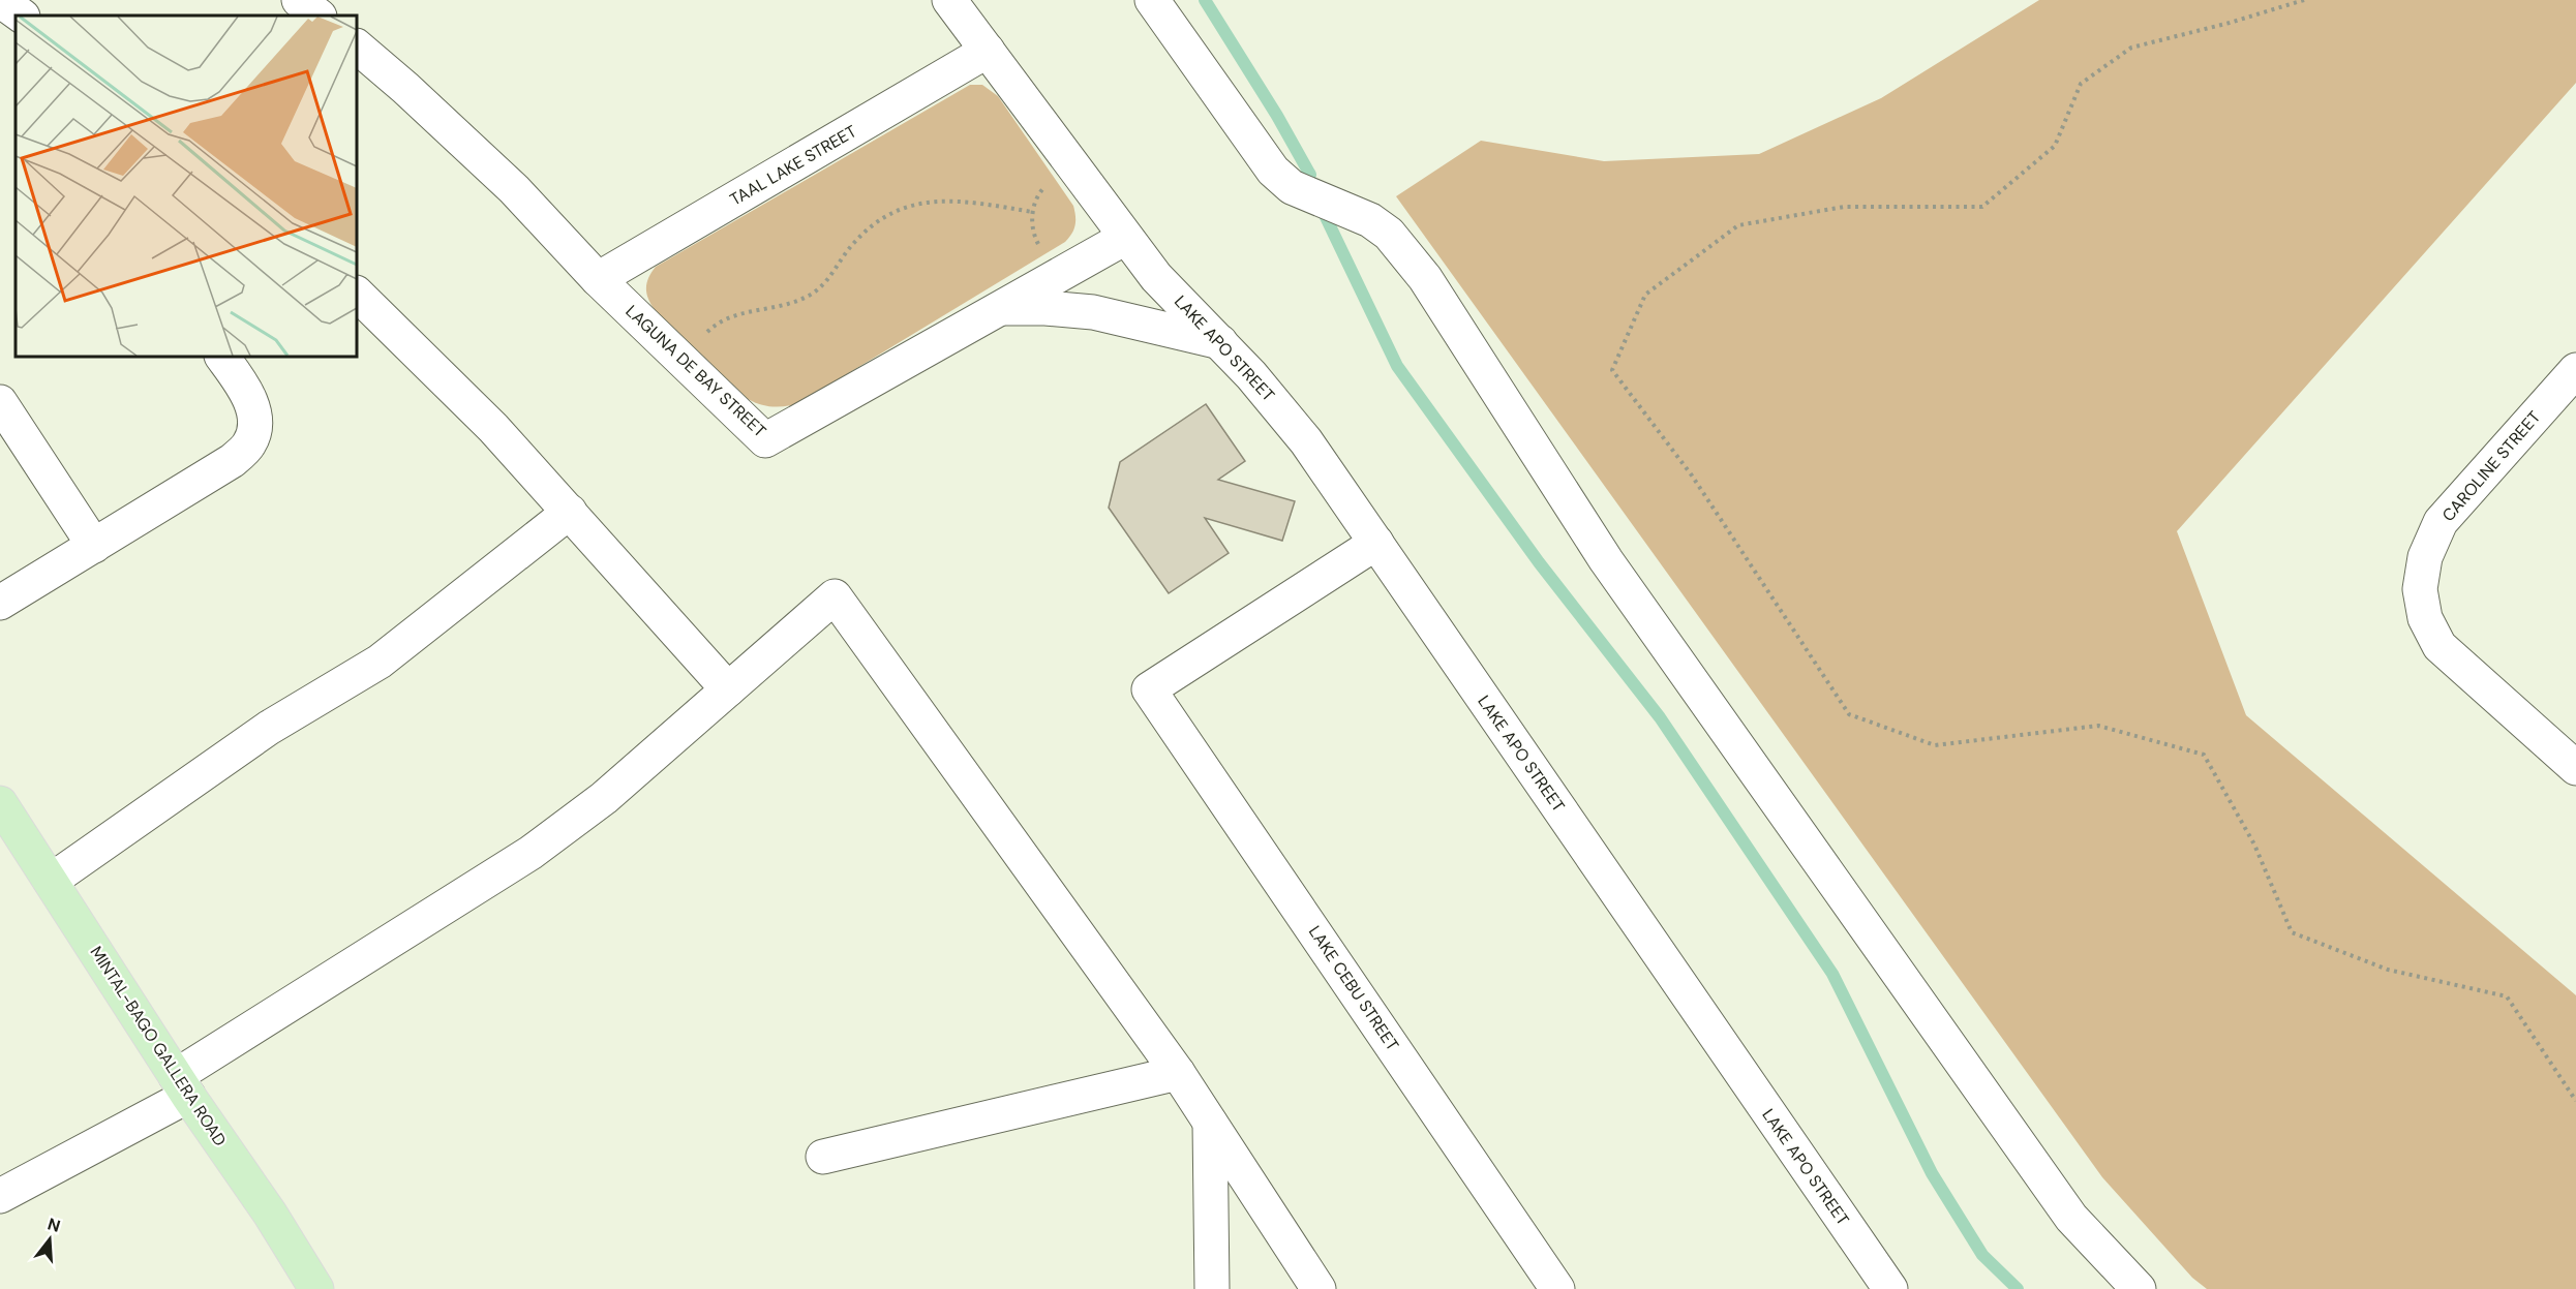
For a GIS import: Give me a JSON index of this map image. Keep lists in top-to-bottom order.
{
  "streets": {
    "main road": ["MINTAL-BAGO GALLERA ROAD"],
    "street": [
      "TAAL LAKE STREET",
      "LAKE APO STREET",
      "LAGUNA DE BAY STREET",
      "CAROLINE STREET",
      "LAKE CEBU STREET"
    ]
  },
  "crossings": [
    ["TAAL LAKE STREET", "LAGUNA DE BAY STREET"],
    ["LAKE APO STREET", "LAGUNA DE BAY STREET"],
    ["LAKE APO STREET", "LAKE CEBU STREET"]
  ],
  "north": "top"
}
